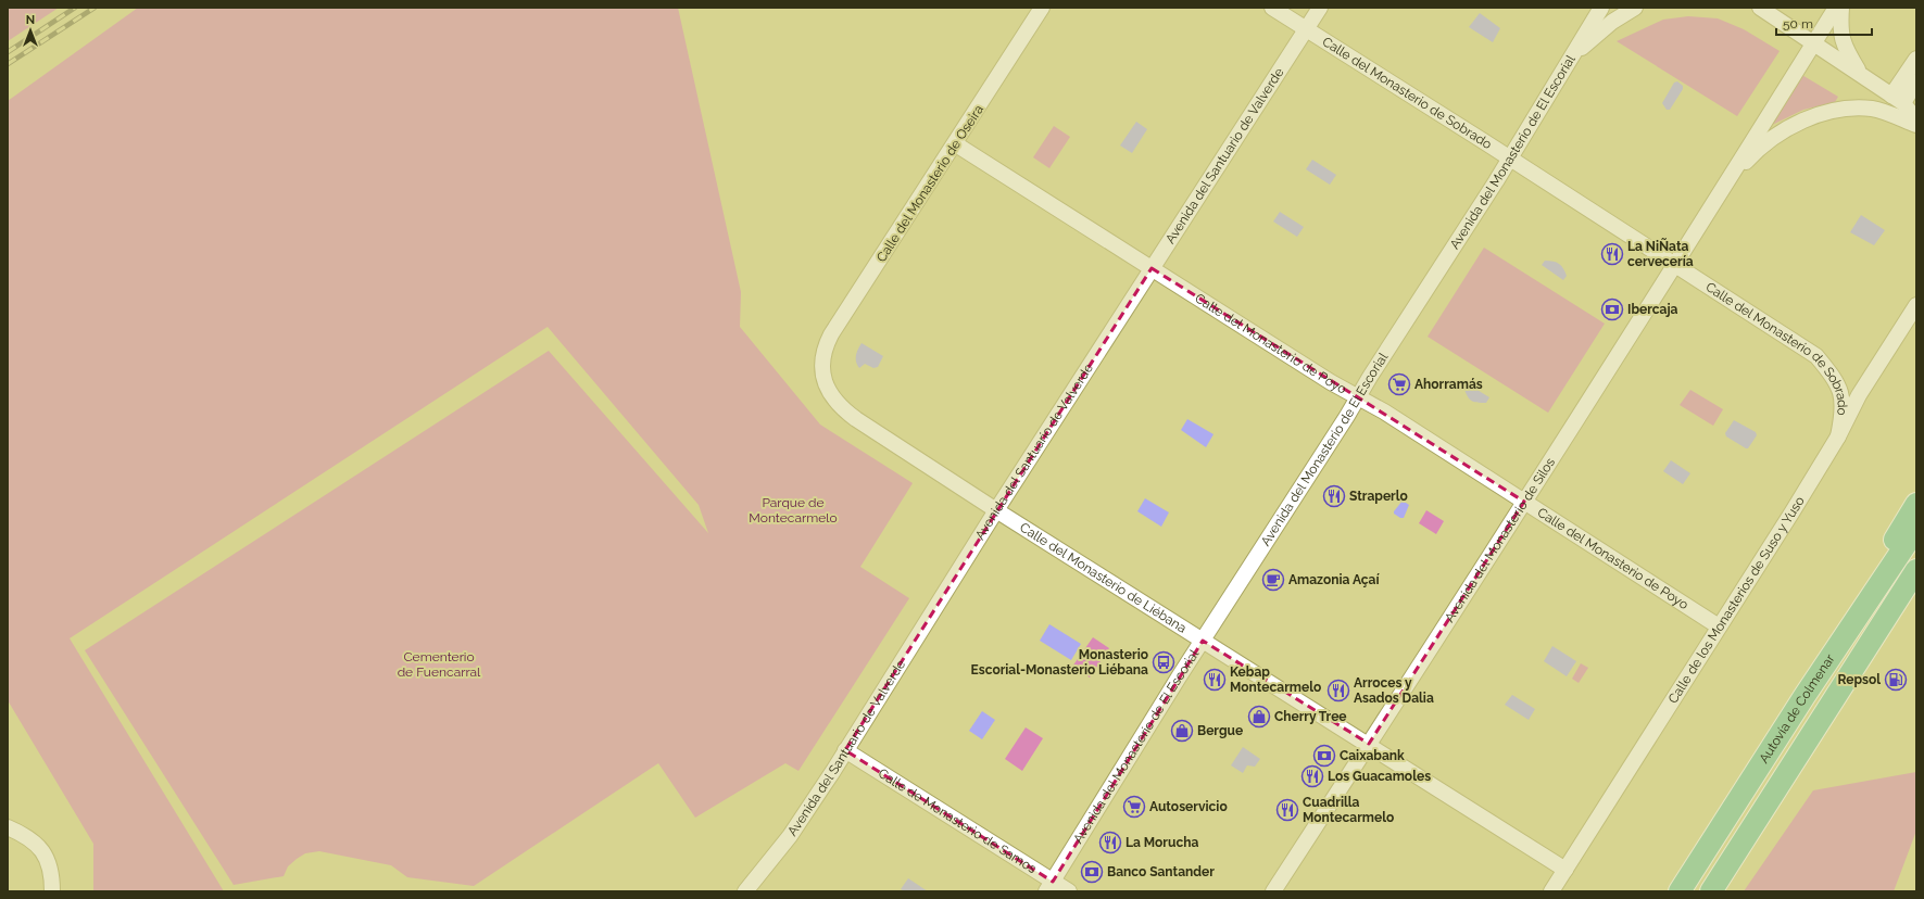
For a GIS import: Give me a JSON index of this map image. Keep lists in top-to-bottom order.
{
  "streets": {
    "highway": ["Autovía de Colmenar"],
    "street": [
      "Calle del Monasterio de Sobrado",
      "Avenida del Monasterio de El Escorial",
      "Avenida del Santuario de Valverde",
      "Calle del Monasterio de Oseira",
      "Calle del Monasterio de Poyo",
      "Avenida del Monasterio de Silos",
      "Calle del Monasterio de Liébana",
      "Calle de los Monasterios de Suso y Yuso",
      "Calle de Monasterio de Samos"
    ]
  },
  "crossings": [
    ["Calle del Monasterio de Sobrado", "Avenida del Monasterio de El Escorial"],
    ["Calle del Monasterio de Sobrado", "Avenida del Santuario de Valverde"],
    ["Calle del Monasterio de Sobrado", "Avenida del Monasterio de Silos"],
    ["Calle del Monasterio de Sobrado", "Calle de los Monasterios de Suso y Yuso"],
    ["Avenida del Monasterio de El Escorial", "Calle del Monasterio de Poyo"],
    ["Avenida del Monasterio de El Escorial", "Calle del Monasterio de Liébana"],
    ["Avenida del Monasterio de El Escorial", "Calle de Monasterio de Samos"],
    ["Avenida del Santuario de Valverde", "Calle del Monasterio de Poyo"],
    ["Avenida del Santuario de Valverde", "Calle del Monasterio de Liébana"],
    ["Avenida del Santuario de Valverde", "Calle de Monasterio de Samos"],
    ["Calle del Monasterio de Oseira", "Calle del Monasterio de Poyo"],
    ["Calle del Monasterio de Oseira", "Calle del Monasterio de Liébana"],
    ["Calle del Monasterio de Poyo", "Avenida del Monasterio de Silos"],
    ["Calle del Monasterio de Poyo", "Calle de los Monasterios de Suso y Yuso"],
    ["Avenida del Monasterio de Silos", "Calle del Monasterio de Liébana"],
    ["Calle del Monasterio de Liébana", "Calle de los Monasterios de Suso y Yuso"]
  ],
  "parks": ["Parque de Montecarmelo", "Cementerio de Fuencarral"],
  "places": {
    "restaurant": [
      "La NiÑata cervecería",
      "Straperlo",
      "Kebap Montecarmelo",
      "Arroces y Asados Dalia",
      "Los Guacamoles",
      "Cuadrilla Montecarmelo",
      "La Morucha"
    ],
    "bank": ["Ibercaja", "Caixabank", "Banco Santander"],
    "supermarket": ["Ahorramás", "Autoservicio"],
    "cafe": ["Amazonia Açaí"],
    "bus stop": ["Monasterio Escorial-Monasterio Liébana"],
    "fuel station": ["Repsol"],
    "shop": ["Cherry Tree", "Bergue"]
  },
  "scale_bar": "50 m",
  "north": "top"
}
